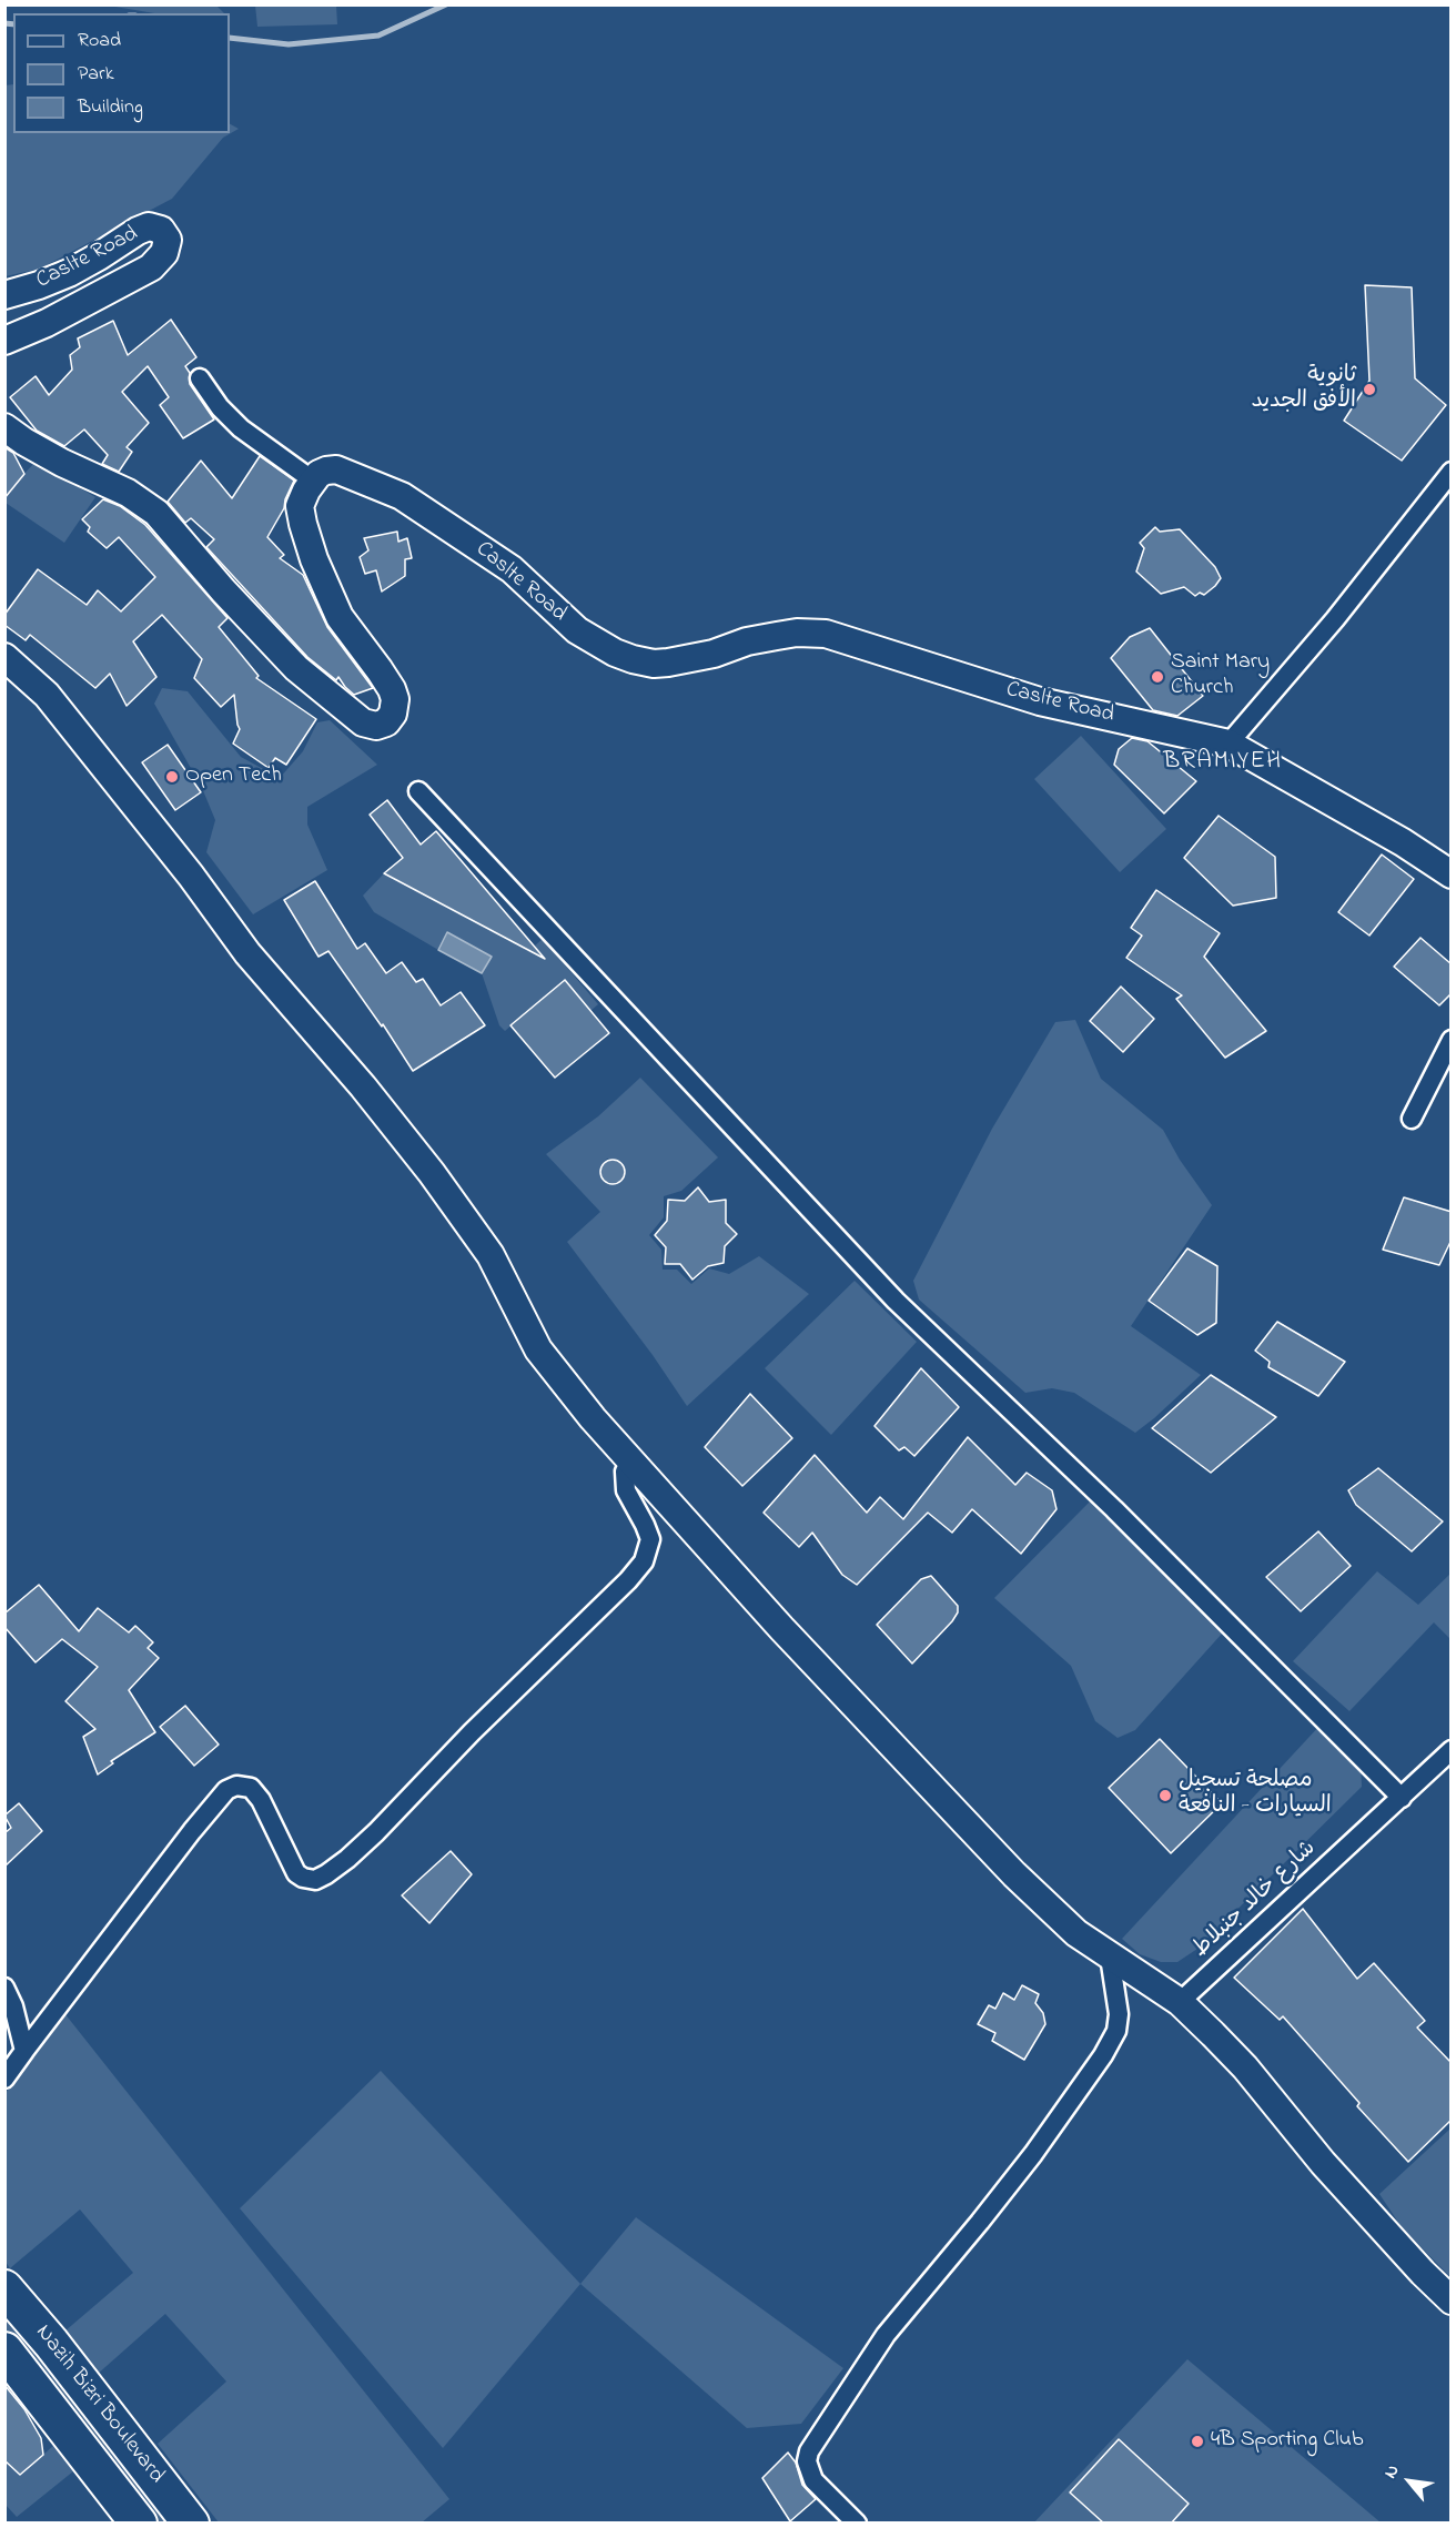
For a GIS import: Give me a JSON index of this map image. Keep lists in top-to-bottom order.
{
  "streets": {
    "highway": ["Nazih Bizri Boulevard"],
    "street": ["Caslte Road", "شارع خالد جنبلاط"]
  },
  "districts": ["BRAMIYEH"],
  "places": [
    "ثانوية الأفق الجديد",
    "Saint Mary Church",
    "Open Tech",
    "مصلحة تسجيل السيارات - النافعة",
    "4B Sporting Club"
  ],
  "legend": ["Road", "Park", "Building"],
  "north": "top left"
}
